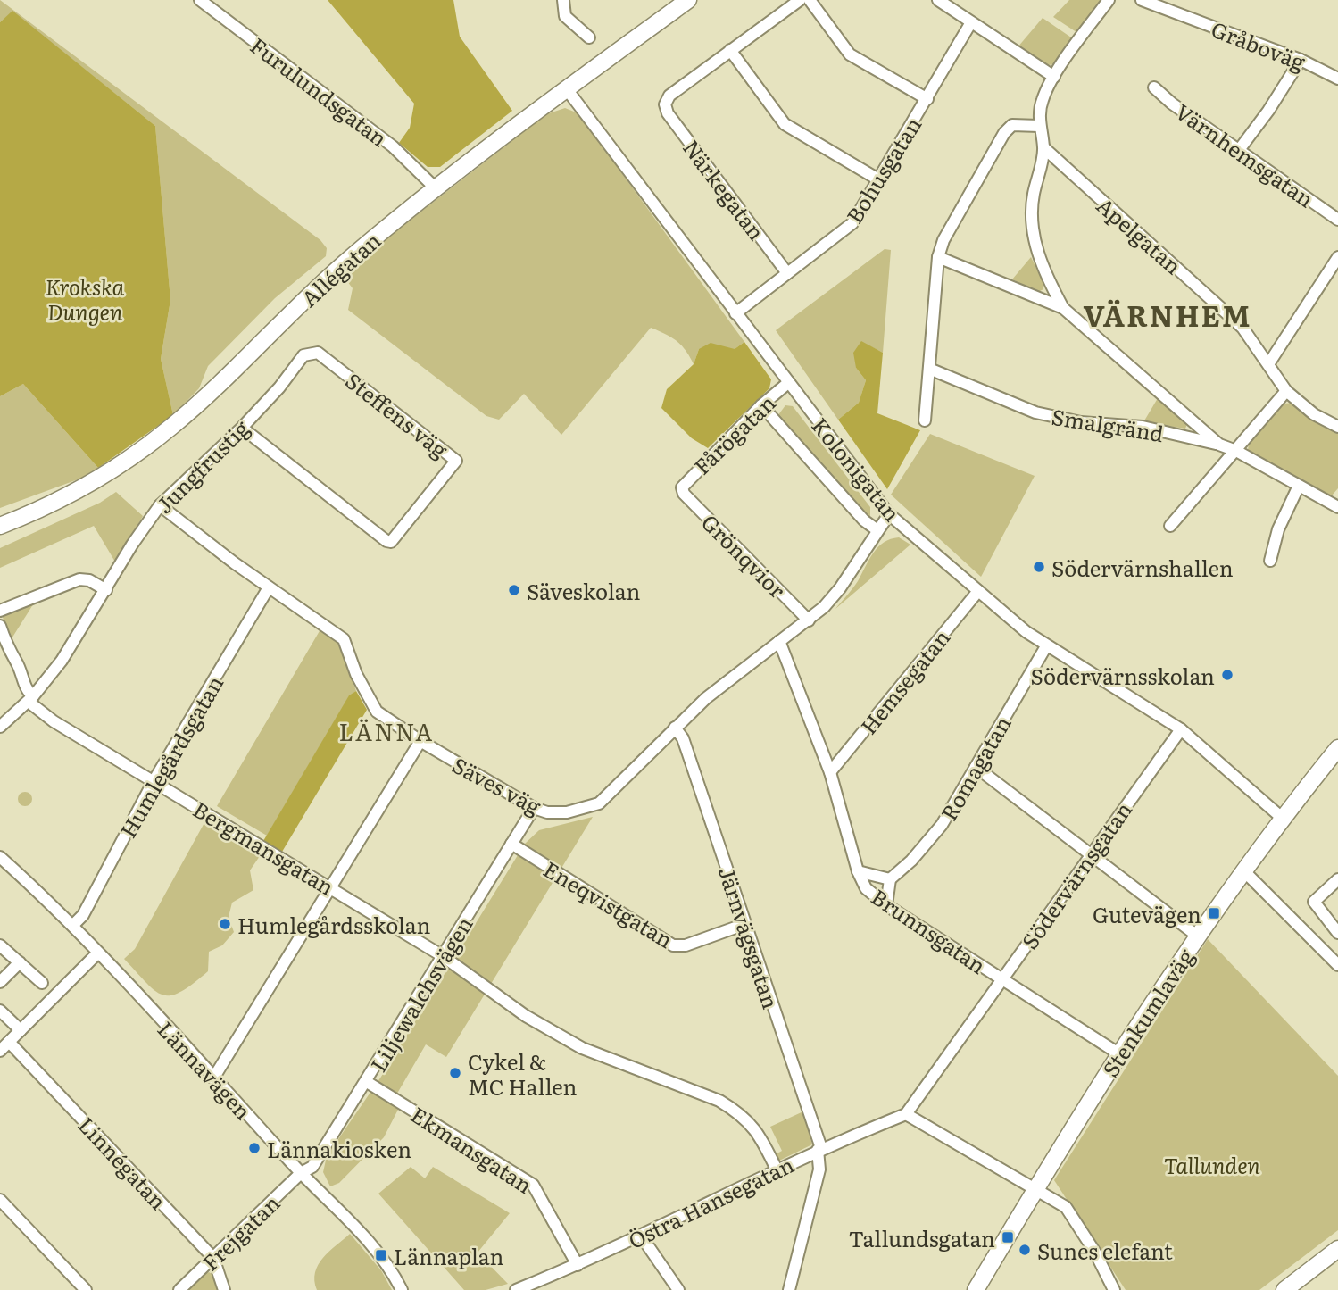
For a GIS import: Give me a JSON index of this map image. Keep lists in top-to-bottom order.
{
  "streets": {
    "street": [
      "Gråboväg",
      "Furulundsgatan",
      "Värnhemsgatan",
      "Bohusgatan",
      "Närkegatan",
      "Apelgatan",
      "Allégatan",
      "Steffens väg",
      "Smalgränd",
      "Fårögatan",
      "Jungfrustig",
      "Kolonigatan",
      "Grönqvior",
      "Hemsegatan",
      "Humlegårdsgatan",
      "Romagatan",
      "Säves väg",
      "Bergmansgatan",
      "Södervärnsgatan",
      "Eneqvistgatan",
      "Brunnsgatan",
      "Järnvägsgatan",
      "Liljewalchsvägen",
      "Stenkumlaväg",
      "Lännavägen",
      "Ekmansgatan",
      "Linnégatan",
      "Östra Hansegatan",
      "Frejgatan"
    ]
  },
  "crossings": [
    ["Furulundsgatan", "Allégatan"],
    ["Bohusgatan", "Närkegatan"],
    ["Bohusgatan", "Kolonigatan"],
    ["Allégatan", "Kolonigatan"],
    ["Steffens väg", "Jungfrustig"],
    ["Fårögatan", "Kolonigatan"],
    ["Fårögatan", "Grönqvior"],
    ["Jungfrustig", "Säves väg"],
    ["Jungfrustig", "Bergmansgatan"],
    ["Kolonigatan", "Hemsegatan"],
    ["Kolonigatan", "Romagatan"],
    ["Kolonigatan", "Säves väg"],
    ["Kolonigatan", "Södervärnsgatan"],
    ["Kolonigatan", "Stenkumlaväg"],
    ["Grönqvior", "Säves väg"],
    ["Hemsegatan", "Brunnsgatan"],
    ["Humlegårdsgatan", "Säves väg"],
    ["Humlegårdsgatan", "Bergmansgatan"],
    ["Humlegårdsgatan", "Lännavägen"],
    ["Säves väg", "Brunnsgatan"],
    ["Säves väg", "Järnvägsgatan"],
    ["Säves väg", "Liljewalchsvägen"],
    ["Bergmansgatan", "Liljewalchsvägen"],
    ["Bergmansgatan", "Östra Hansegatan"],
    ["Södervärnsgatan", "Brunnsgatan"],
    ["Södervärnsgatan", "Östra Hansegatan"],
    ["Eneqvistgatan", "Järnvägsgatan"],
    ["Eneqvistgatan", "Liljewalchsvägen"],
    ["Brunnsgatan", "Stenkumlaväg"],
    ["Järnvägsgatan", "Östra Hansegatan"],
    ["Liljewalchsvägen", "Lännavägen"],
    ["Liljewalchsvägen", "Ekmansgatan"],
    ["Liljewalchsvägen", "Frejgatan"],
    ["Lännavägen", "Frejgatan"],
    ["Ekmansgatan", "Östra Hansegatan"],
    ["Linnégatan", "Frejgatan"]
  ],
  "districts": ["VÄRNHEM", "LÄNNA"],
  "parks": ["Krokska Dungen", "Tallunden"],
  "places": {
    "other": [
      "Södervärnshallen",
      "Säveskolan",
      "Södervärnsskolan",
      "Humlegårdsskolan",
      "Cykel & MC Hallen",
      "Lännakiosken",
      "Sunes elefant"
    ],
    "transit": ["Gutevägen", "Tallundsgatan", "Lännaplan"]
  }
}
